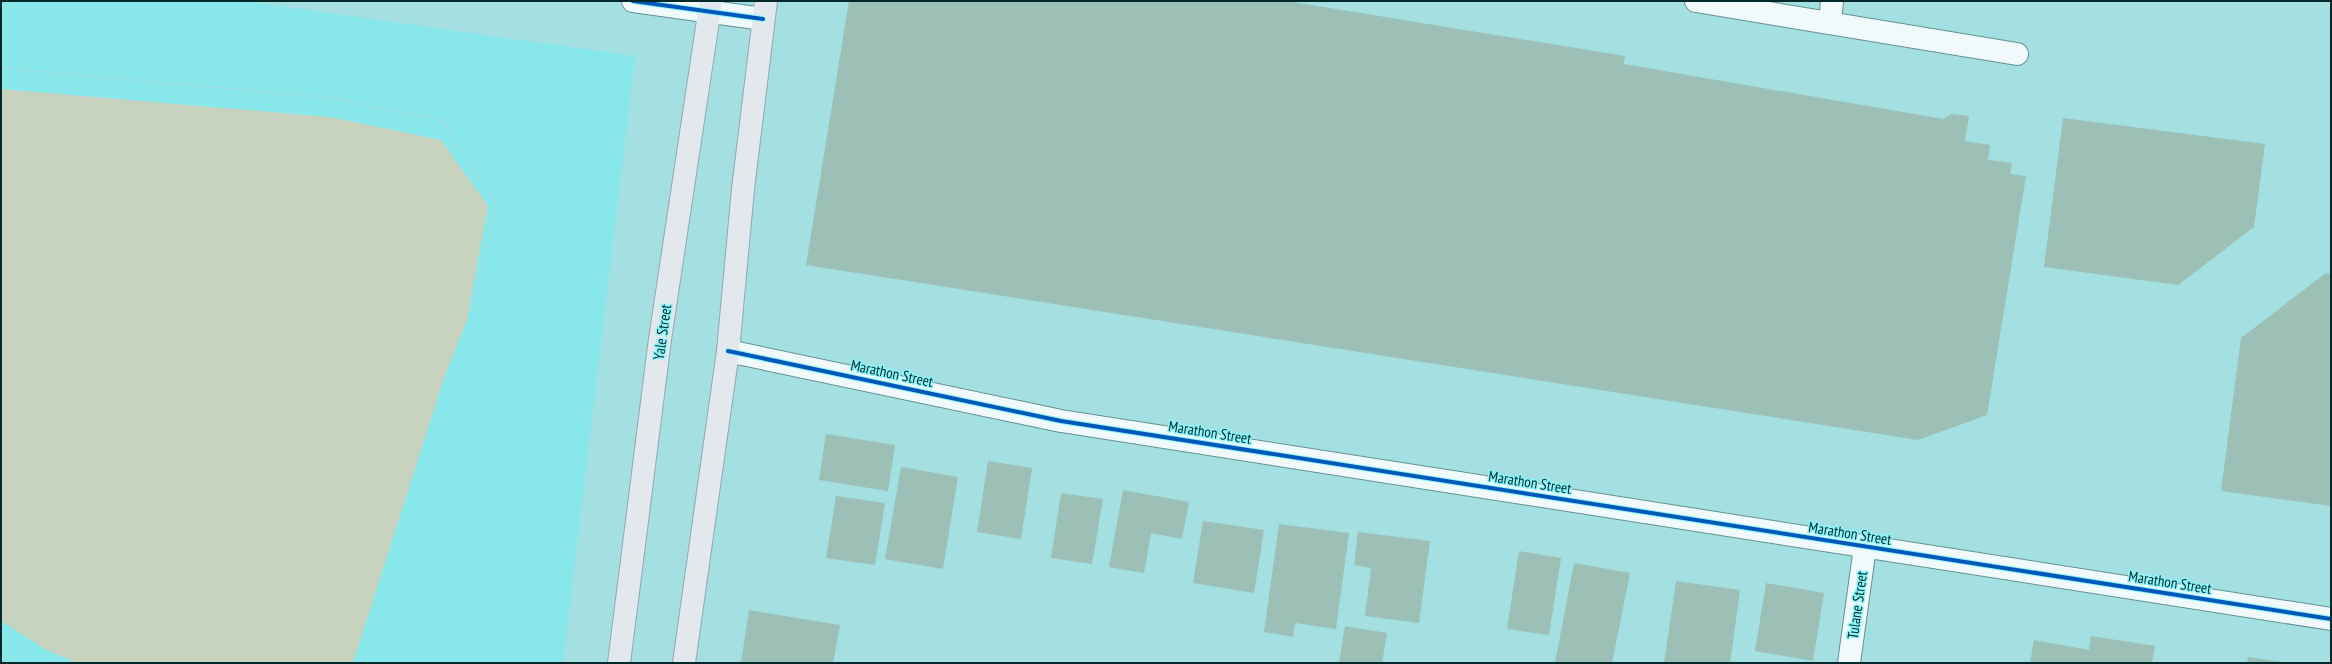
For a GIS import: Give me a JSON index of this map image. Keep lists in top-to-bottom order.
{
  "streets": {
    "main road": ["Yale Street"],
    "street": ["Marathon Street", "Tulane Street"]
  },
  "crossings": [
    ["Marathon Street", "Tulane Street"]
  ]
}
